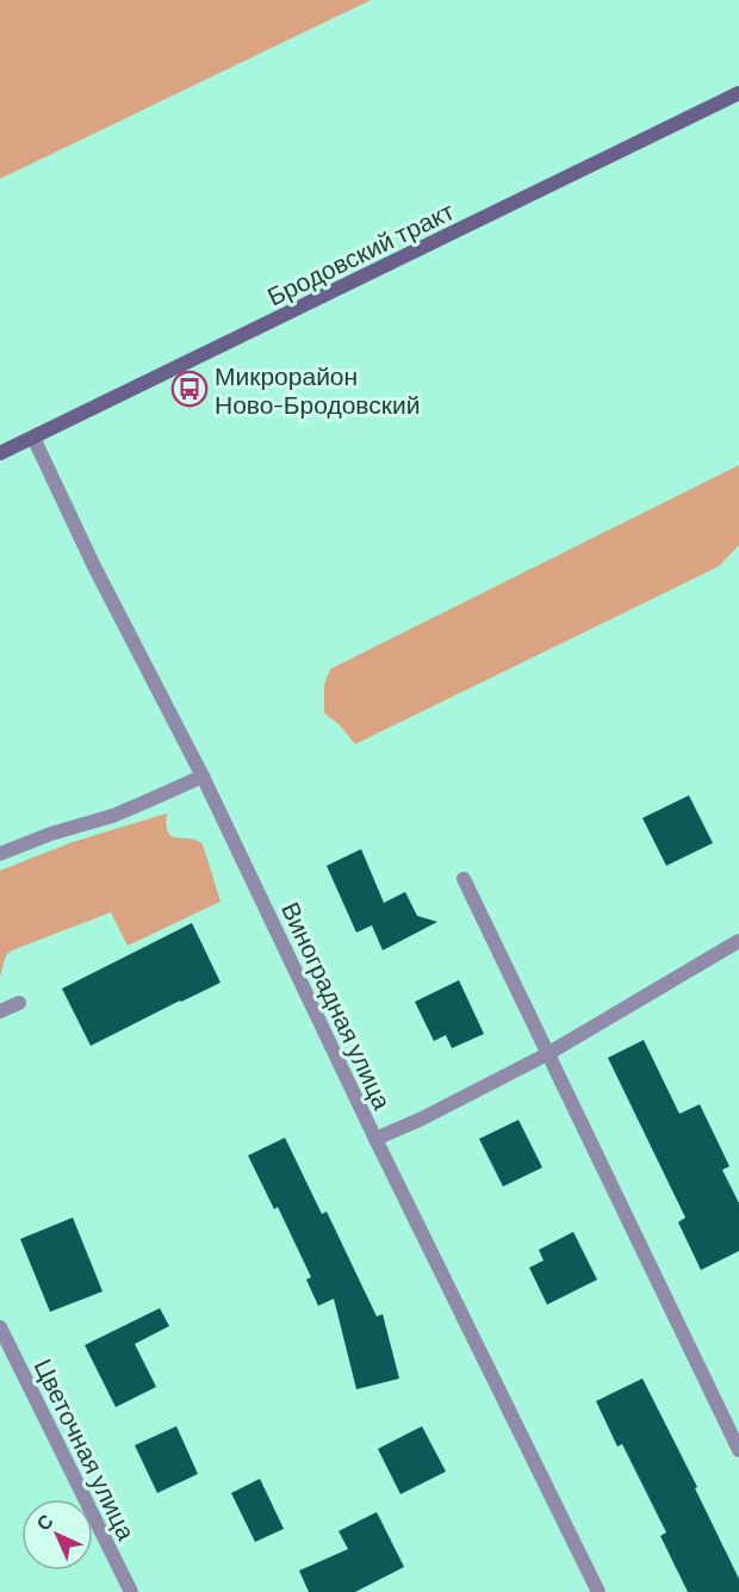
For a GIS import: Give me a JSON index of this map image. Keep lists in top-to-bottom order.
{
  "streets": {
    "main road": ["Бродовский тракт"],
    "street": ["Виноградная улица", "Цветочная улица"]
  },
  "crossings": [
    ["Бродовский тракт", "Виноградная улица"]
  ],
  "places": {
    "bus stop": ["Микрорайон Ново-Бродовский"]
  },
  "north": "top left"
}
